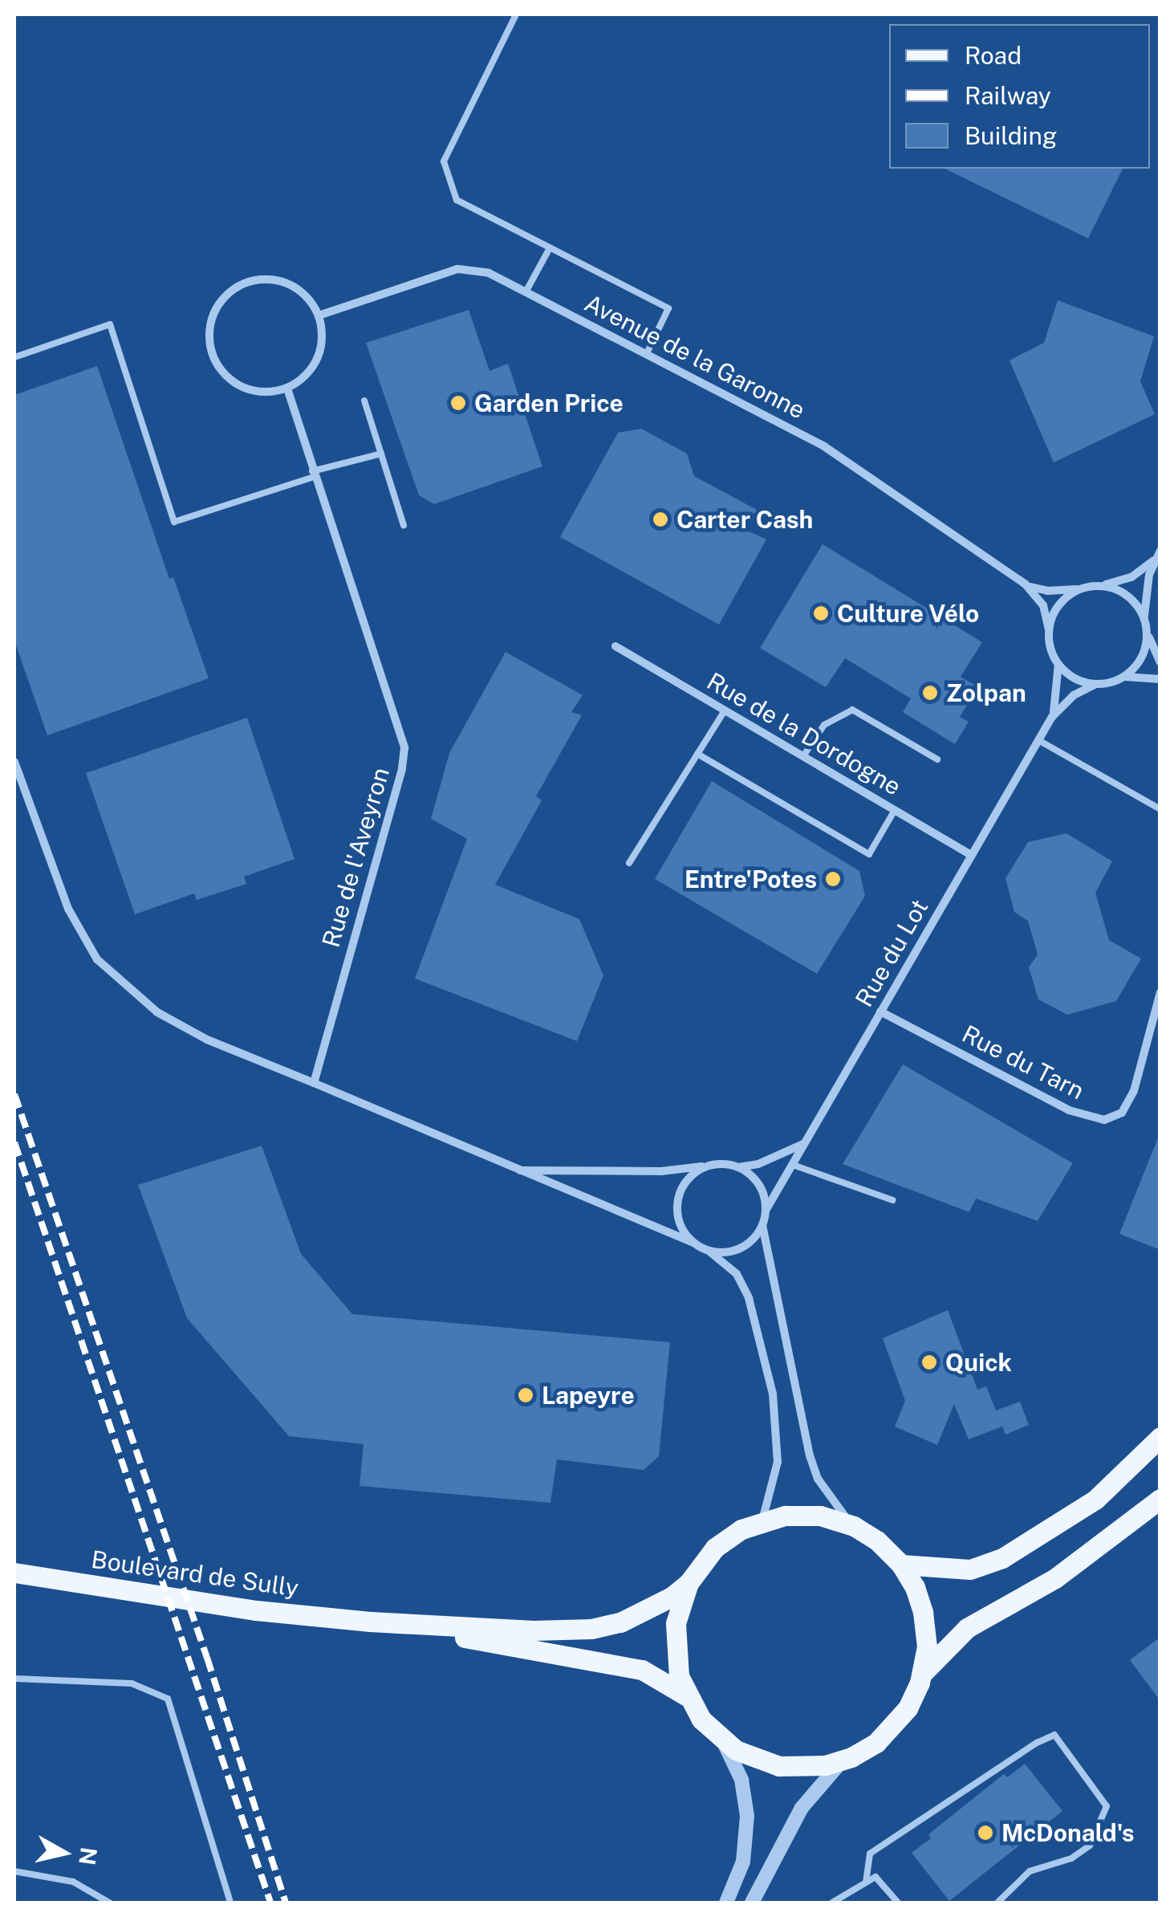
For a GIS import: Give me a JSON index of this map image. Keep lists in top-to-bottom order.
{
  "streets": {
    "main road": ["Boulevard de Sully"],
    "street": [
      "Avenue de la Garonne",
      "Rue de la Dordogne",
      "Rue de l'Aveyron",
      "Rue du Lot",
      "Rue du Tarn"
    ]
  },
  "crossings": [
    ["Avenue de la Garonne", "Rue de l'Aveyron"],
    ["Rue de la Dordogne", "Rue du Lot"],
    ["Rue du Lot", "Rue du Tarn"]
  ],
  "places": [
    "Garden Price",
    "Carter Cash",
    "Culture Vélo",
    "Zolpan",
    "Entre'Potes",
    "Quick",
    "Lapeyre",
    "McDonald's"
  ],
  "legend": ["Road", "Railway", "Building"],
  "north": "right"
}
